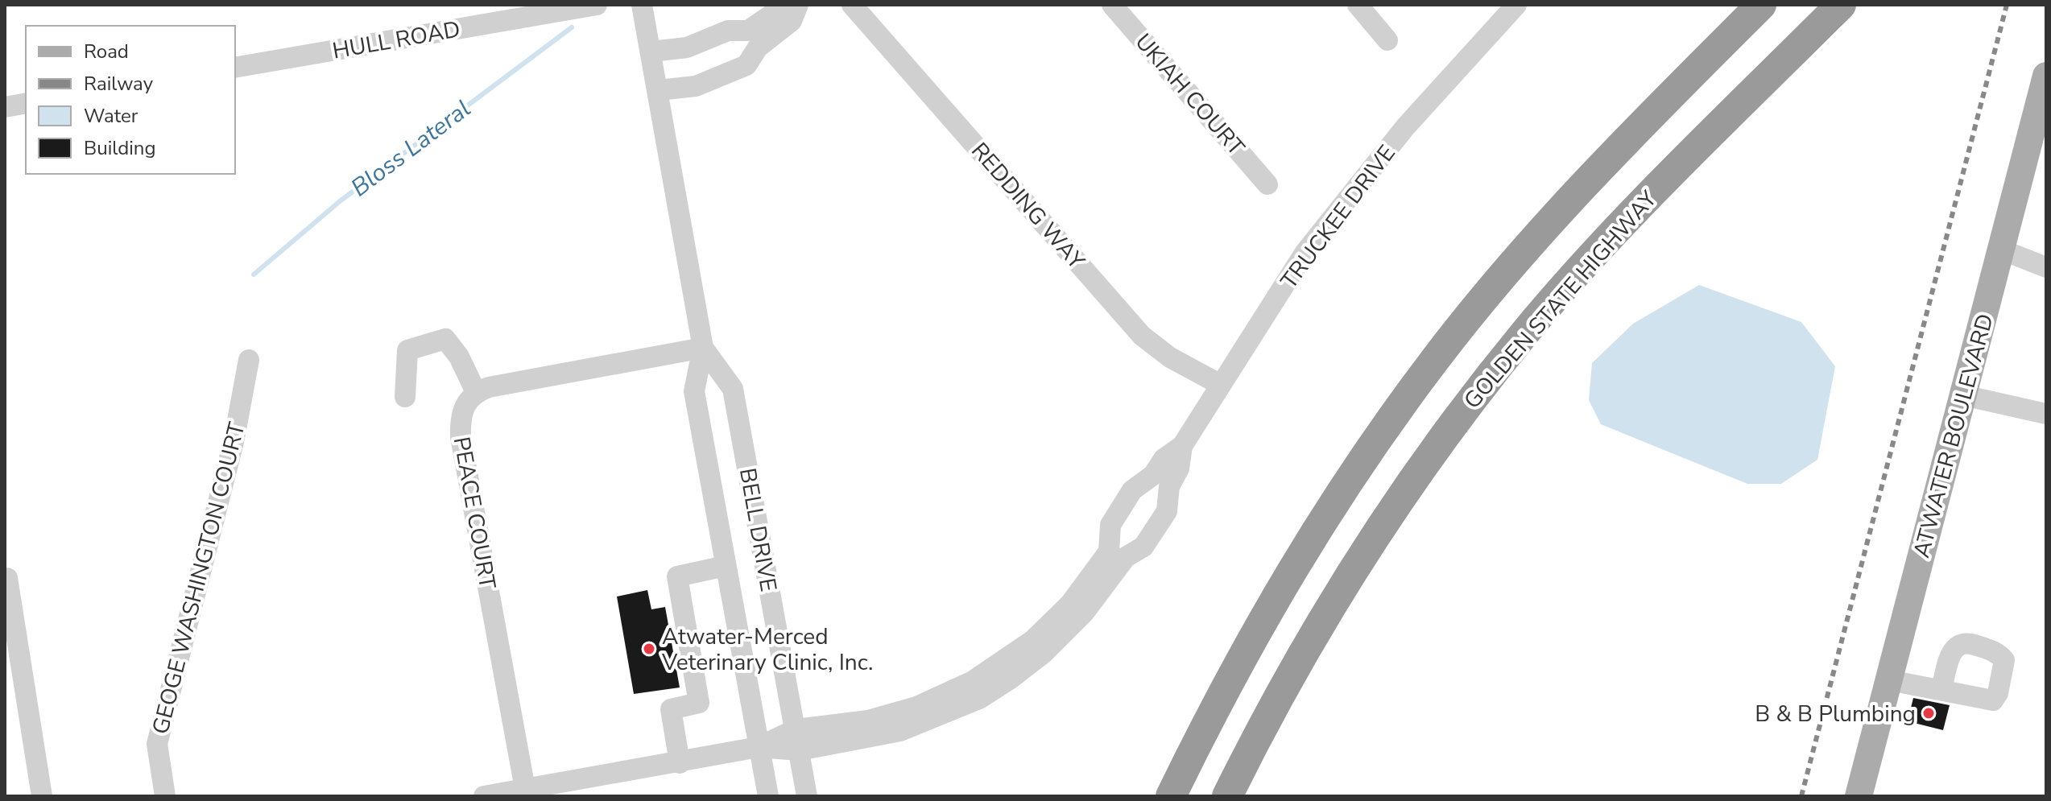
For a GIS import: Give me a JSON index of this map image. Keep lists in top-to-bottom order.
{
  "streets": {
    "highway": ["GOLDEN STATE HIGHWAY"],
    "main road": ["ATWATER BOULEVARD"],
    "street": [
      "HULL ROAD",
      "UKIAH COURT",
      "REDDING WAY",
      "TRUCKEE DRIVE",
      "PEACE COURT",
      "BELL DRIVE",
      "GEOGE WASHINGTON COURT"
    ]
  },
  "crossings": [
    ["REDDING WAY", "TRUCKEE DRIVE"],
    ["TRUCKEE DRIVE", "BELL DRIVE"]
  ],
  "water": ["Bloss Lateral"],
  "places": ["Atwater-Merced Veterinary Clinic, Inc.", "B & B Plumbing"],
  "legend": [
    "Road",
    "Railway",
    "Water",
    "Building"
  ]
}
